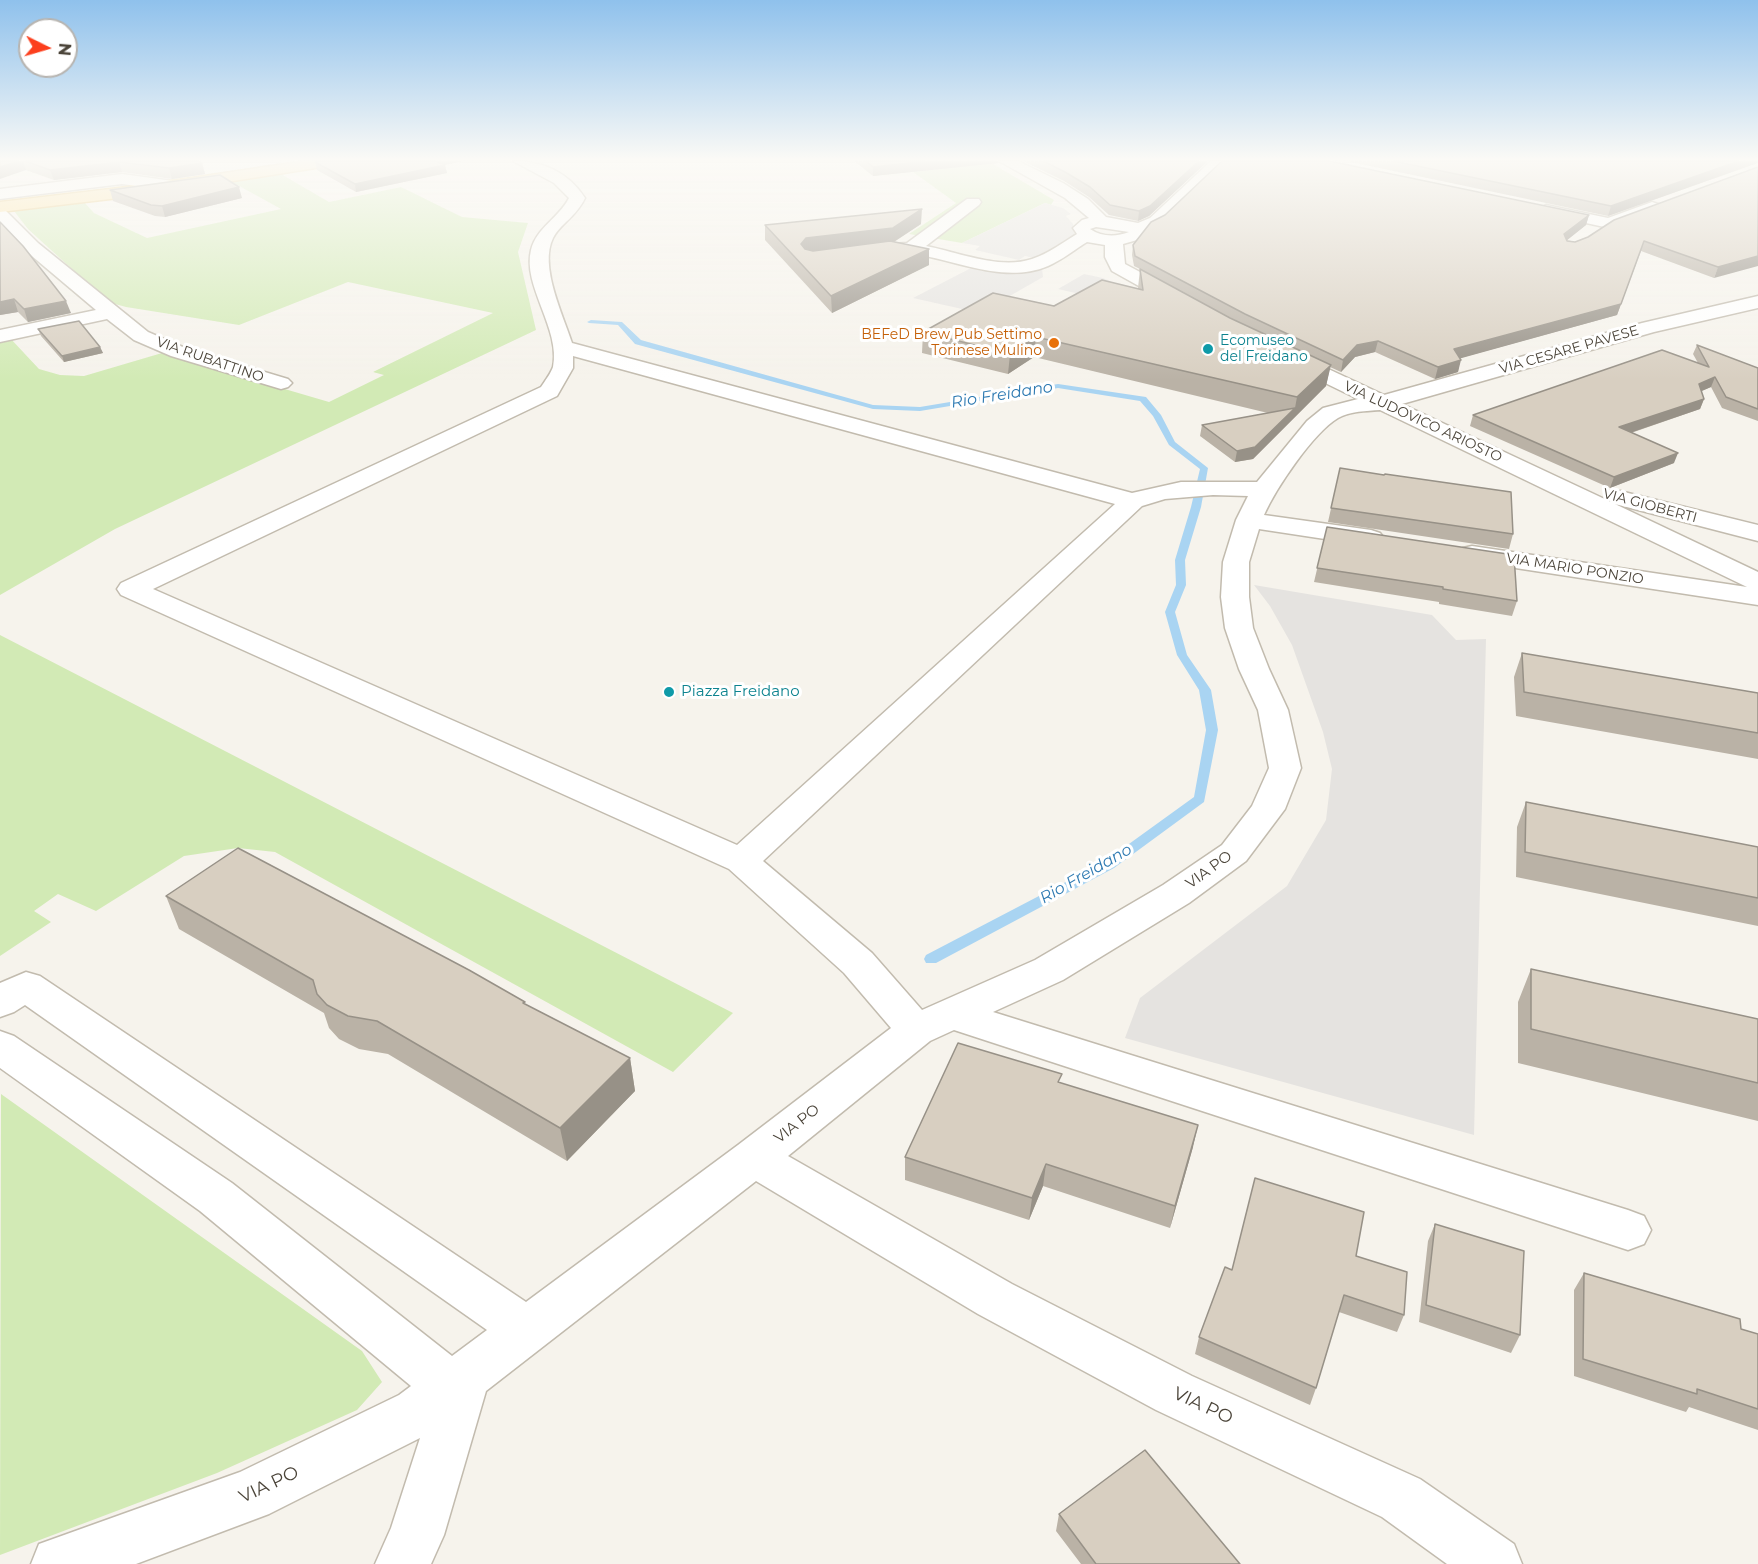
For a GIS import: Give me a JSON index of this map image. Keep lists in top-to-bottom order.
{
  "streets": {
    "street": [
      "VIA CESARE PAVESE",
      "VIA RUBATTINO",
      "VIA LUDOVICO ARIOSTO",
      "VIA GIOBERTI",
      "VIA MARIO PONZIO",
      "VIA PO"
    ]
  },
  "crossings": [
    ["VIA CESARE PAVESE", "VIA LUDOVICO ARIOSTO"],
    ["VIA CESARE PAVESE", "VIA PO"],
    ["VIA LUDOVICO ARIOSTO", "VIA GIOBERTI"],
    ["VIA LUDOVICO ARIOSTO", "VIA PO"]
  ],
  "water": ["Rio Freidano"],
  "places": ["BEFeD Brew Pub Settimo Torinese Mulino", "Ecomuseo del Freidano", "Piazza Freidano"],
  "north": "right"
}
